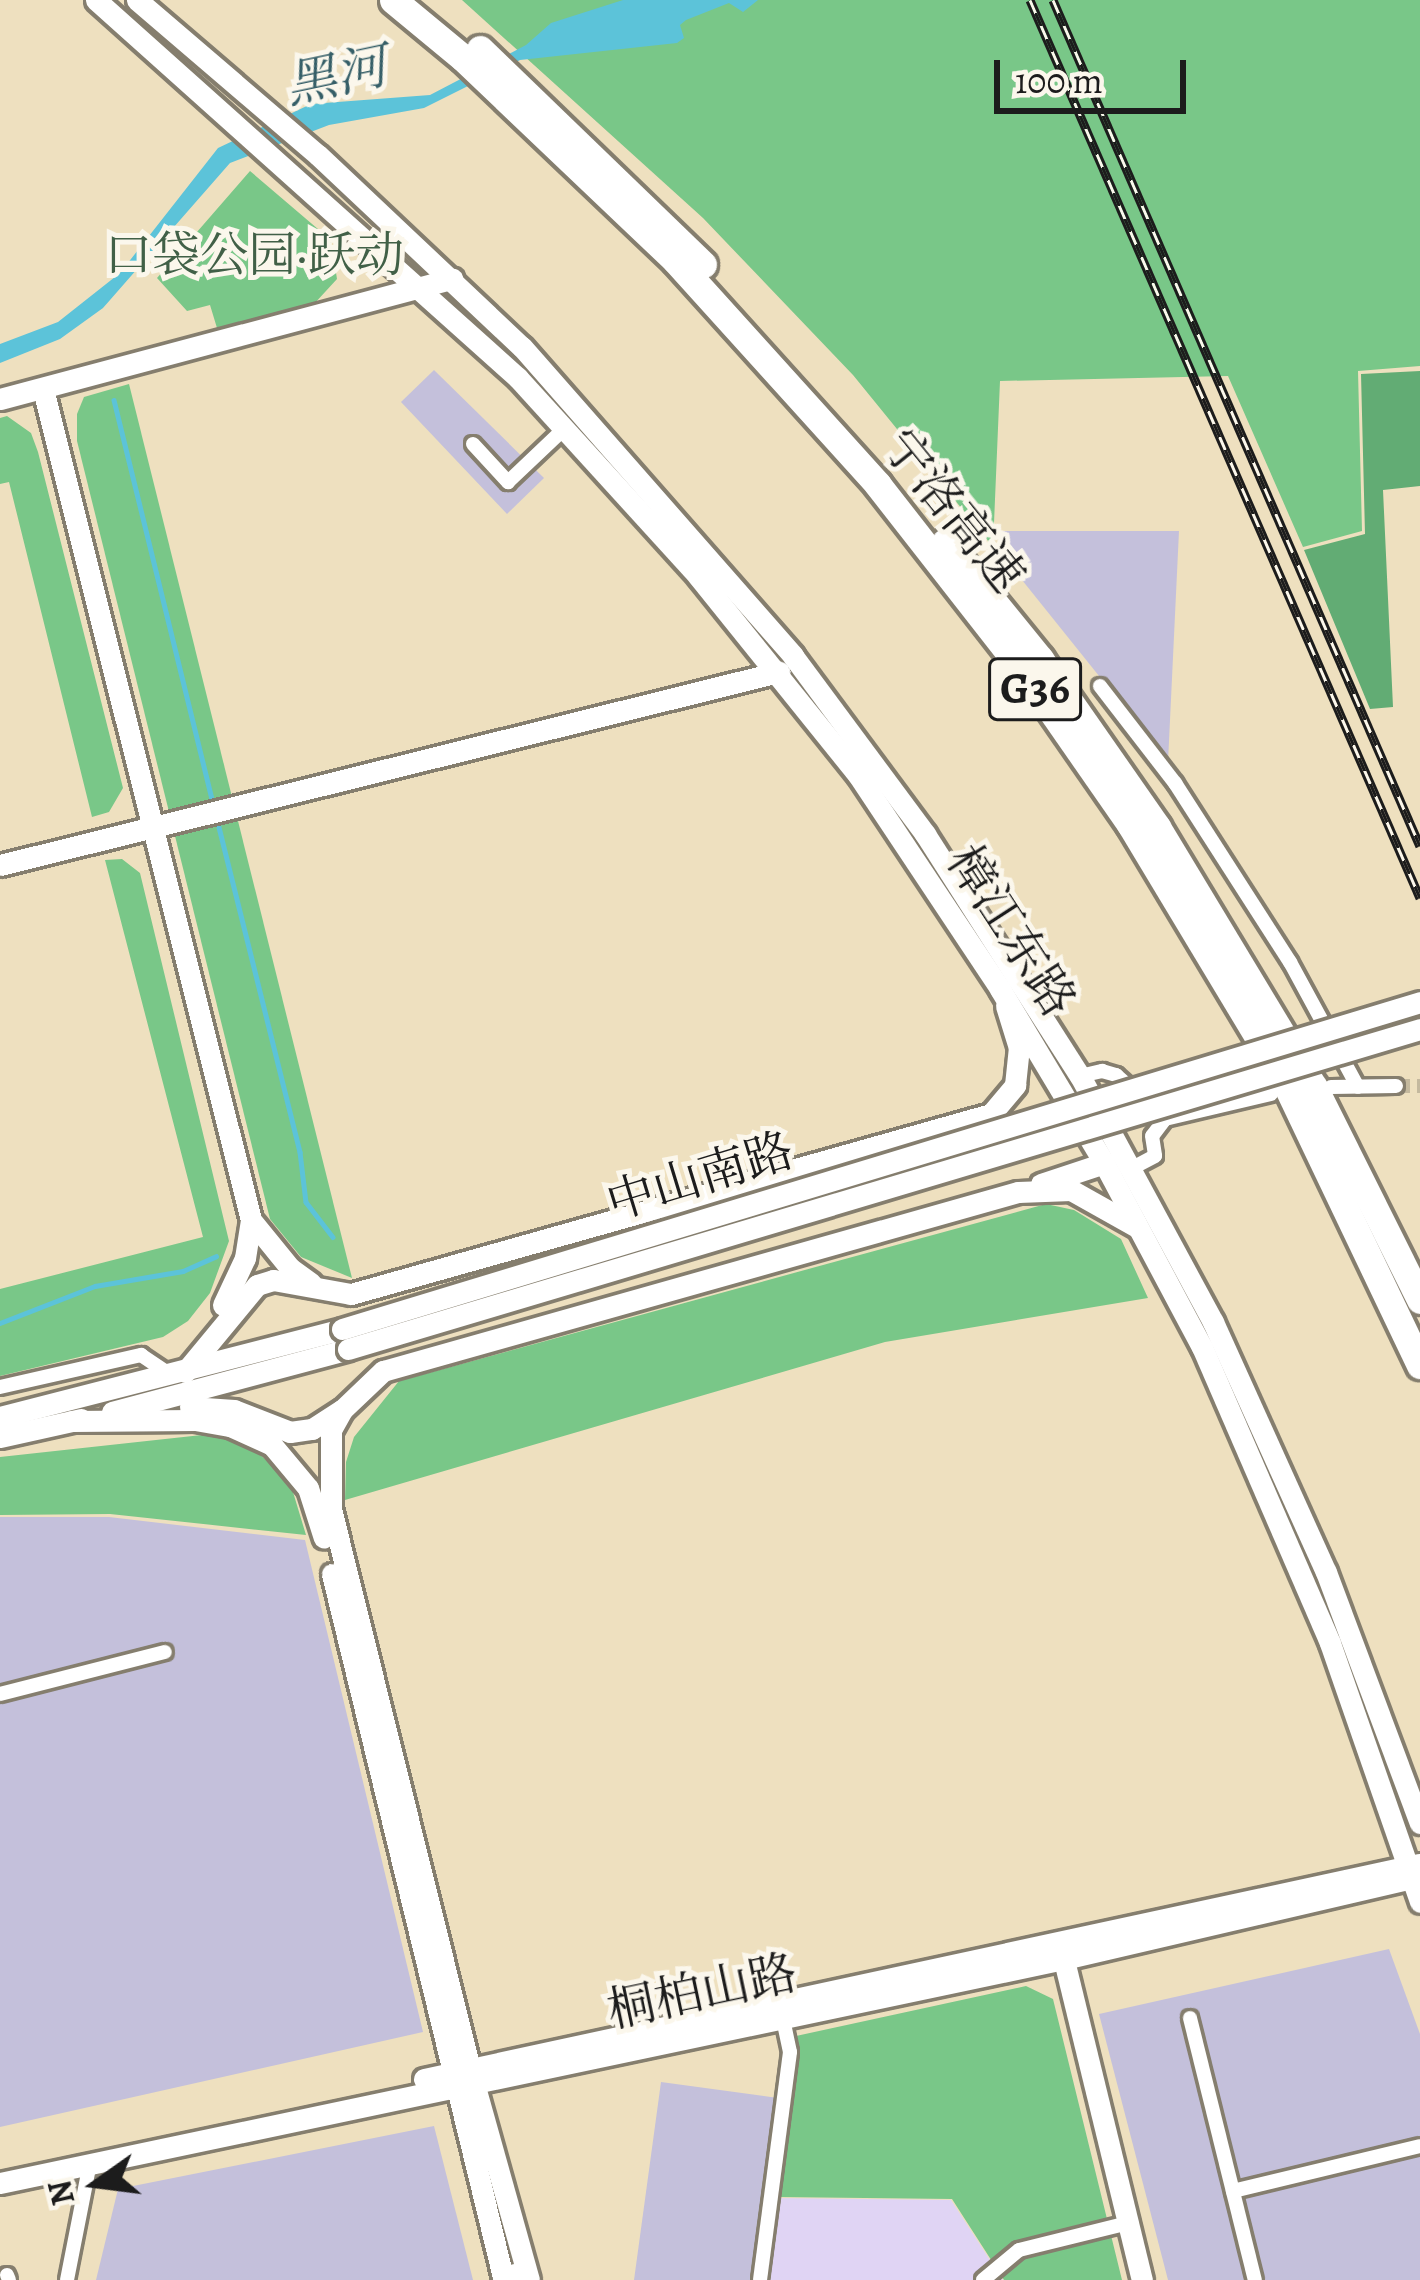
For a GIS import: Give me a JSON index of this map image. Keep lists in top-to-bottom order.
{
  "streets": {
    "highway": ["宁洛高速", "G36"],
    "street": ["樟江东路", "中山南路", "桐柏山路"]
  },
  "crossings": [
    ["樟江东路", "桐柏山路"]
  ],
  "water": ["黑河"],
  "parks": ["口袋公园·跃动"],
  "scale_bar": "100 m",
  "north": "left"
}
